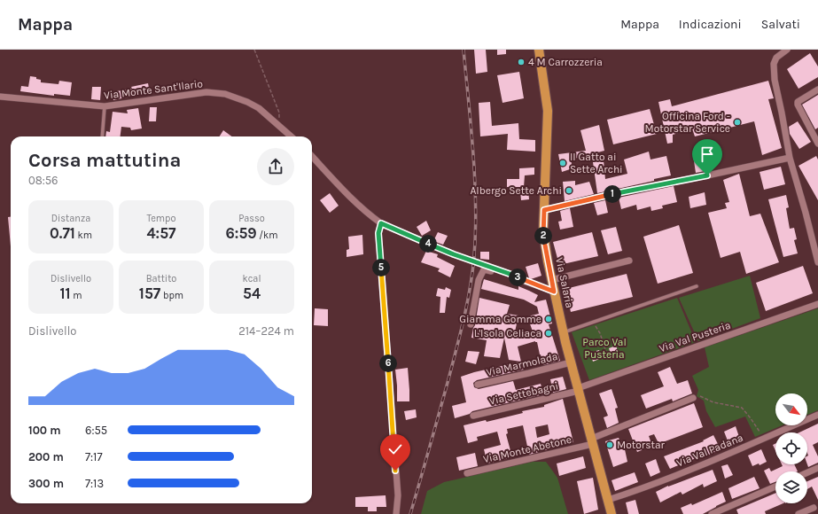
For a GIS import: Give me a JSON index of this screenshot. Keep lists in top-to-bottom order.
{
  "streets": {
    "main road": ["Via Salaria"],
    "street": [
      "Via Monte Sant'Ilario",
      "Via Val Pusteria",
      "Via Marmolada",
      "Via Settebagni",
      "Via Monte Abetone",
      "Via Val Padana"
    ]
  },
  "crossings": [
    ["Via Salaria", "Via Val Pusteria"],
    ["Via Salaria", "Via Marmolada"],
    ["Via Salaria", "Via Settebagni"],
    ["Via Salaria", "Via Monte Abetone"],
    ["Via Salaria", "Via Val Padana"],
    ["Via Val Pusteria", "Via Settebagni"]
  ],
  "parks": ["Parco Val Pusteria"],
  "places": [
    "4 M Carrozzeria",
    "Officina Ford - Motorstar Service",
    "Il Gatto ai Sette Archi",
    "Albergo Sette Archi",
    "Giamma Gomme",
    "L'Isola Celiaca",
    "Motorstar"
  ],
  "north": "bottom right",
  "page": {
    "header": "Mappa",
    "nav": ["Mappa", "Indicazioni", "Salvati"],
    "heading": ["Corsa mattutina", "08:56"],
    "pins": [
      "1",
      "2",
      "4",
      "5",
      "3",
      "6"
    ],
    "stats": [
      ["Distanza", "0.71 km"],
      ["Tempo", "4:57"],
      ["Passo", "6:59 /km"],
      ["Dislivello", "11 m"],
      ["Battito", "157 bpm"],
      ["kcal", "54"]
    ],
    "chart": ["Dislivello", "214–224 m"],
    "list": [
      {
        "name": "100 m",
        "note": "6:55"
      },
      {
        "name": "200 m",
        "note": "7:17"
      },
      {
        "name": "300 m",
        "note": "7:13"
      }
    ]
  }
}
